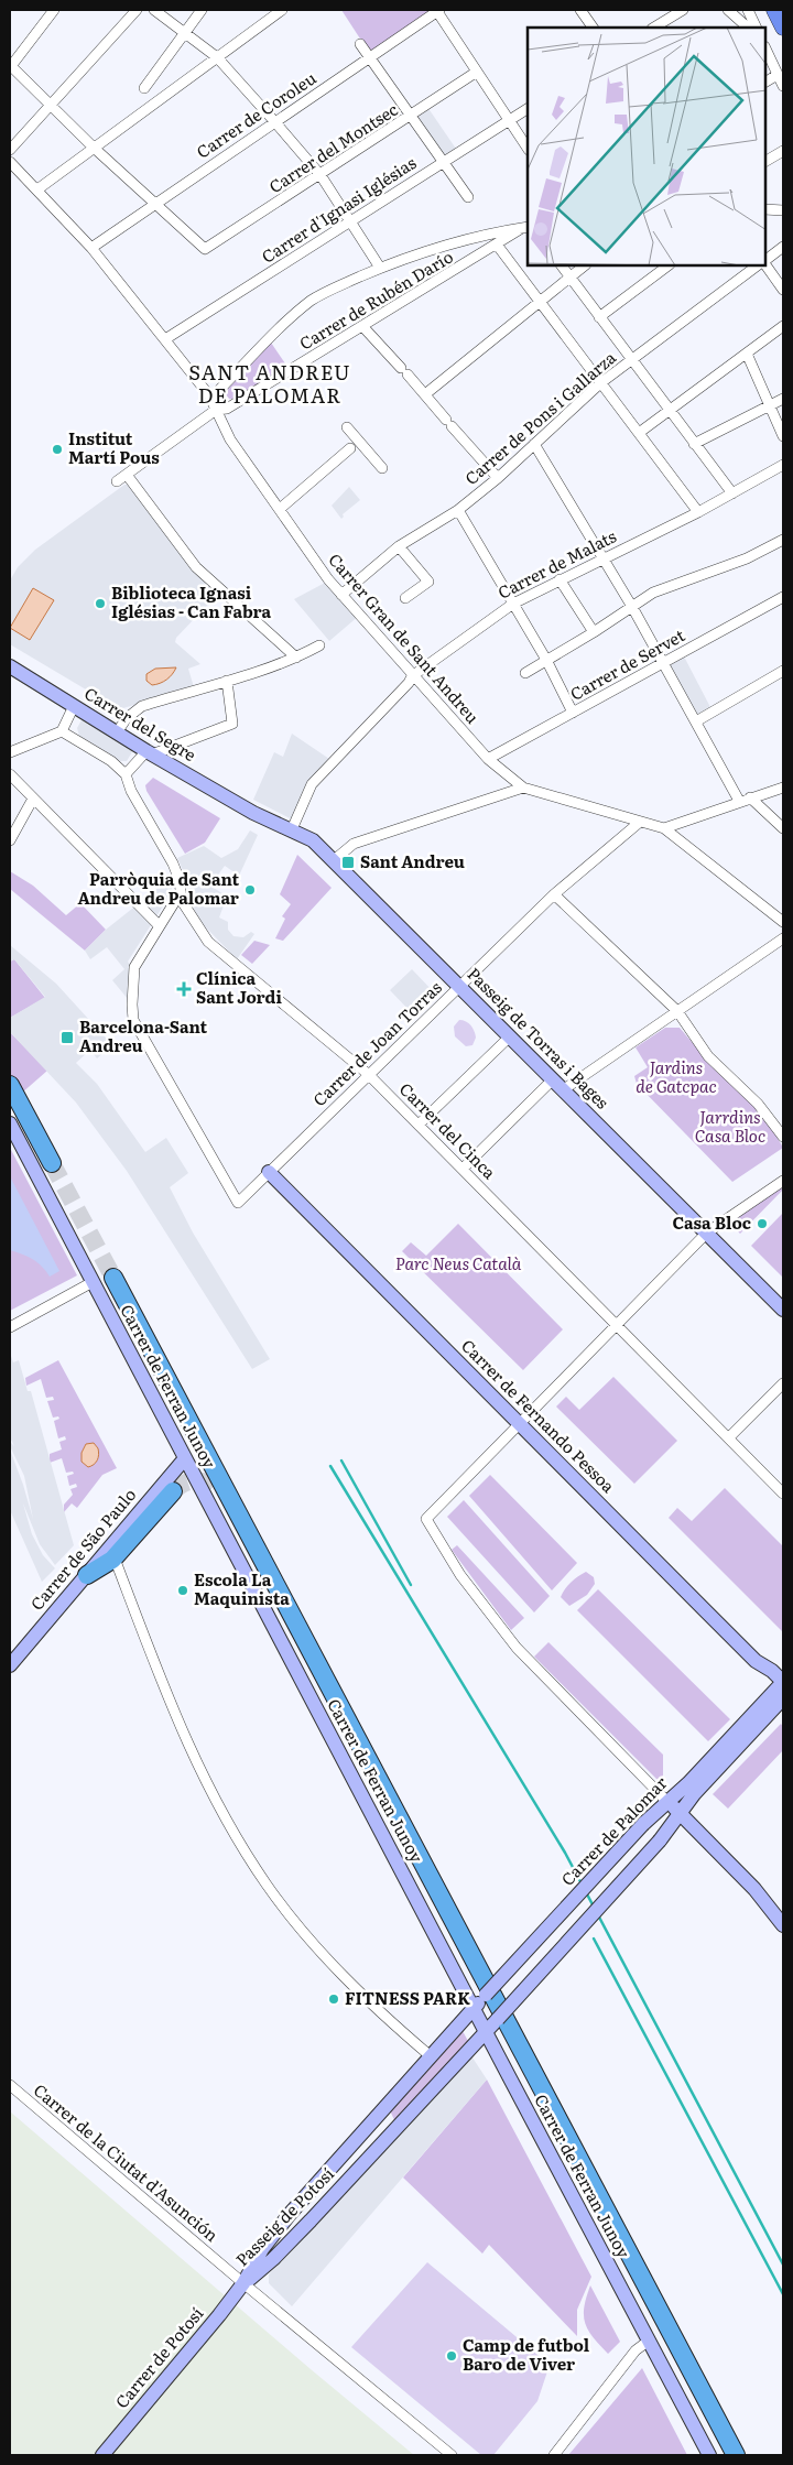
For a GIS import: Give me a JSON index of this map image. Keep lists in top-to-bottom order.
{
  "streets": {
    "street": [
      "Carrer de Coroleu",
      "Carrer del Montsec",
      "Carrer d'Ignasi Iglésias",
      "Carrer de Rubén Darío",
      "Carrer de Pons i Gallarza",
      "Carrer de Malats",
      "Carrer Gran de Sant Andreu",
      "Carrer de Servet",
      "Carrer del Segre",
      "Passeig de Torras i Bages",
      "Carrer de Joan Torras",
      "Carrer del Cinca",
      "Carrer de Ferran Junoy",
      "Carrer de Fernando Pessoa",
      "Carrer de São Paulo",
      "Carrer de Palomar",
      "Carrer de la Ciutat d'Asunción",
      "Passeig de Potosí",
      "Carrer de Potosí"
    ]
  },
  "crossings": [
    ["Carrer de Coroleu", "Carrer del Montsec"],
    ["Carrer de Coroleu", "Carrer Gran de Sant Andreu"],
    ["Carrer d'Ignasi Iglésias", "Carrer Gran de Sant Andreu"],
    ["Carrer de Rubén Darío", "Carrer Gran de Sant Andreu"],
    ["Carrer de Pons i Gallarza", "Carrer Gran de Sant Andreu"],
    ["Carrer de Malats", "Carrer Gran de Sant Andreu"],
    ["Carrer de Malats", "Passeig de Torras i Bages"],
    ["Carrer Gran de Sant Andreu", "Carrer de Servet"],
    ["Carrer Gran de Sant Andreu", "Carrer de Joan Torras"],
    ["Carrer del Segre", "Passeig de Torras i Bages"],
    ["Passeig de Torras i Bages", "Carrer de Joan Torras"],
    ["Carrer de Joan Torras", "Carrer del Cinca"],
    ["Carrer de Joan Torras", "Carrer de Fernando Pessoa"],
    ["Carrer de Ferran Junoy", "Carrer de São Paulo"],
    ["Carrer de Ferran Junoy", "Carrer de Palomar"],
    ["Carrer de Ferran Junoy", "Passeig de Potosí"],
    ["Carrer de Fernando Pessoa", "Carrer de Palomar"],
    ["Carrer de Palomar", "Passeig de Potosí"],
    ["Carrer de la Ciutat d'Asunción", "Passeig de Potosí"],
    ["Carrer de la Ciutat d'Asunción", "Carrer de Potosí"],
    ["Passeig de Potosí", "Carrer de Potosí"]
  ],
  "districts": ["SANT ANDREU DE PALOMAR"],
  "parks": ["Jardins de Gatcpac", "Jarrdins Casa Bloc", "Parc Neus Català"],
  "places": {
    "other": [
      "Institut Martí Pous",
      "Biblioteca Ignasi Iglésias - Can Fabra",
      "Parròquia de Sant Andreu de Palomar",
      "Casa Bloc",
      "Escola La Maquinista",
      "FITNESS PARK",
      "Camp de futbol Baro de Viver"
    ],
    "transit": ["Sant Andreu", "Barcelona-Sant Andreu"],
    "health": ["Clínica Sant Jordi"]
  }
}
